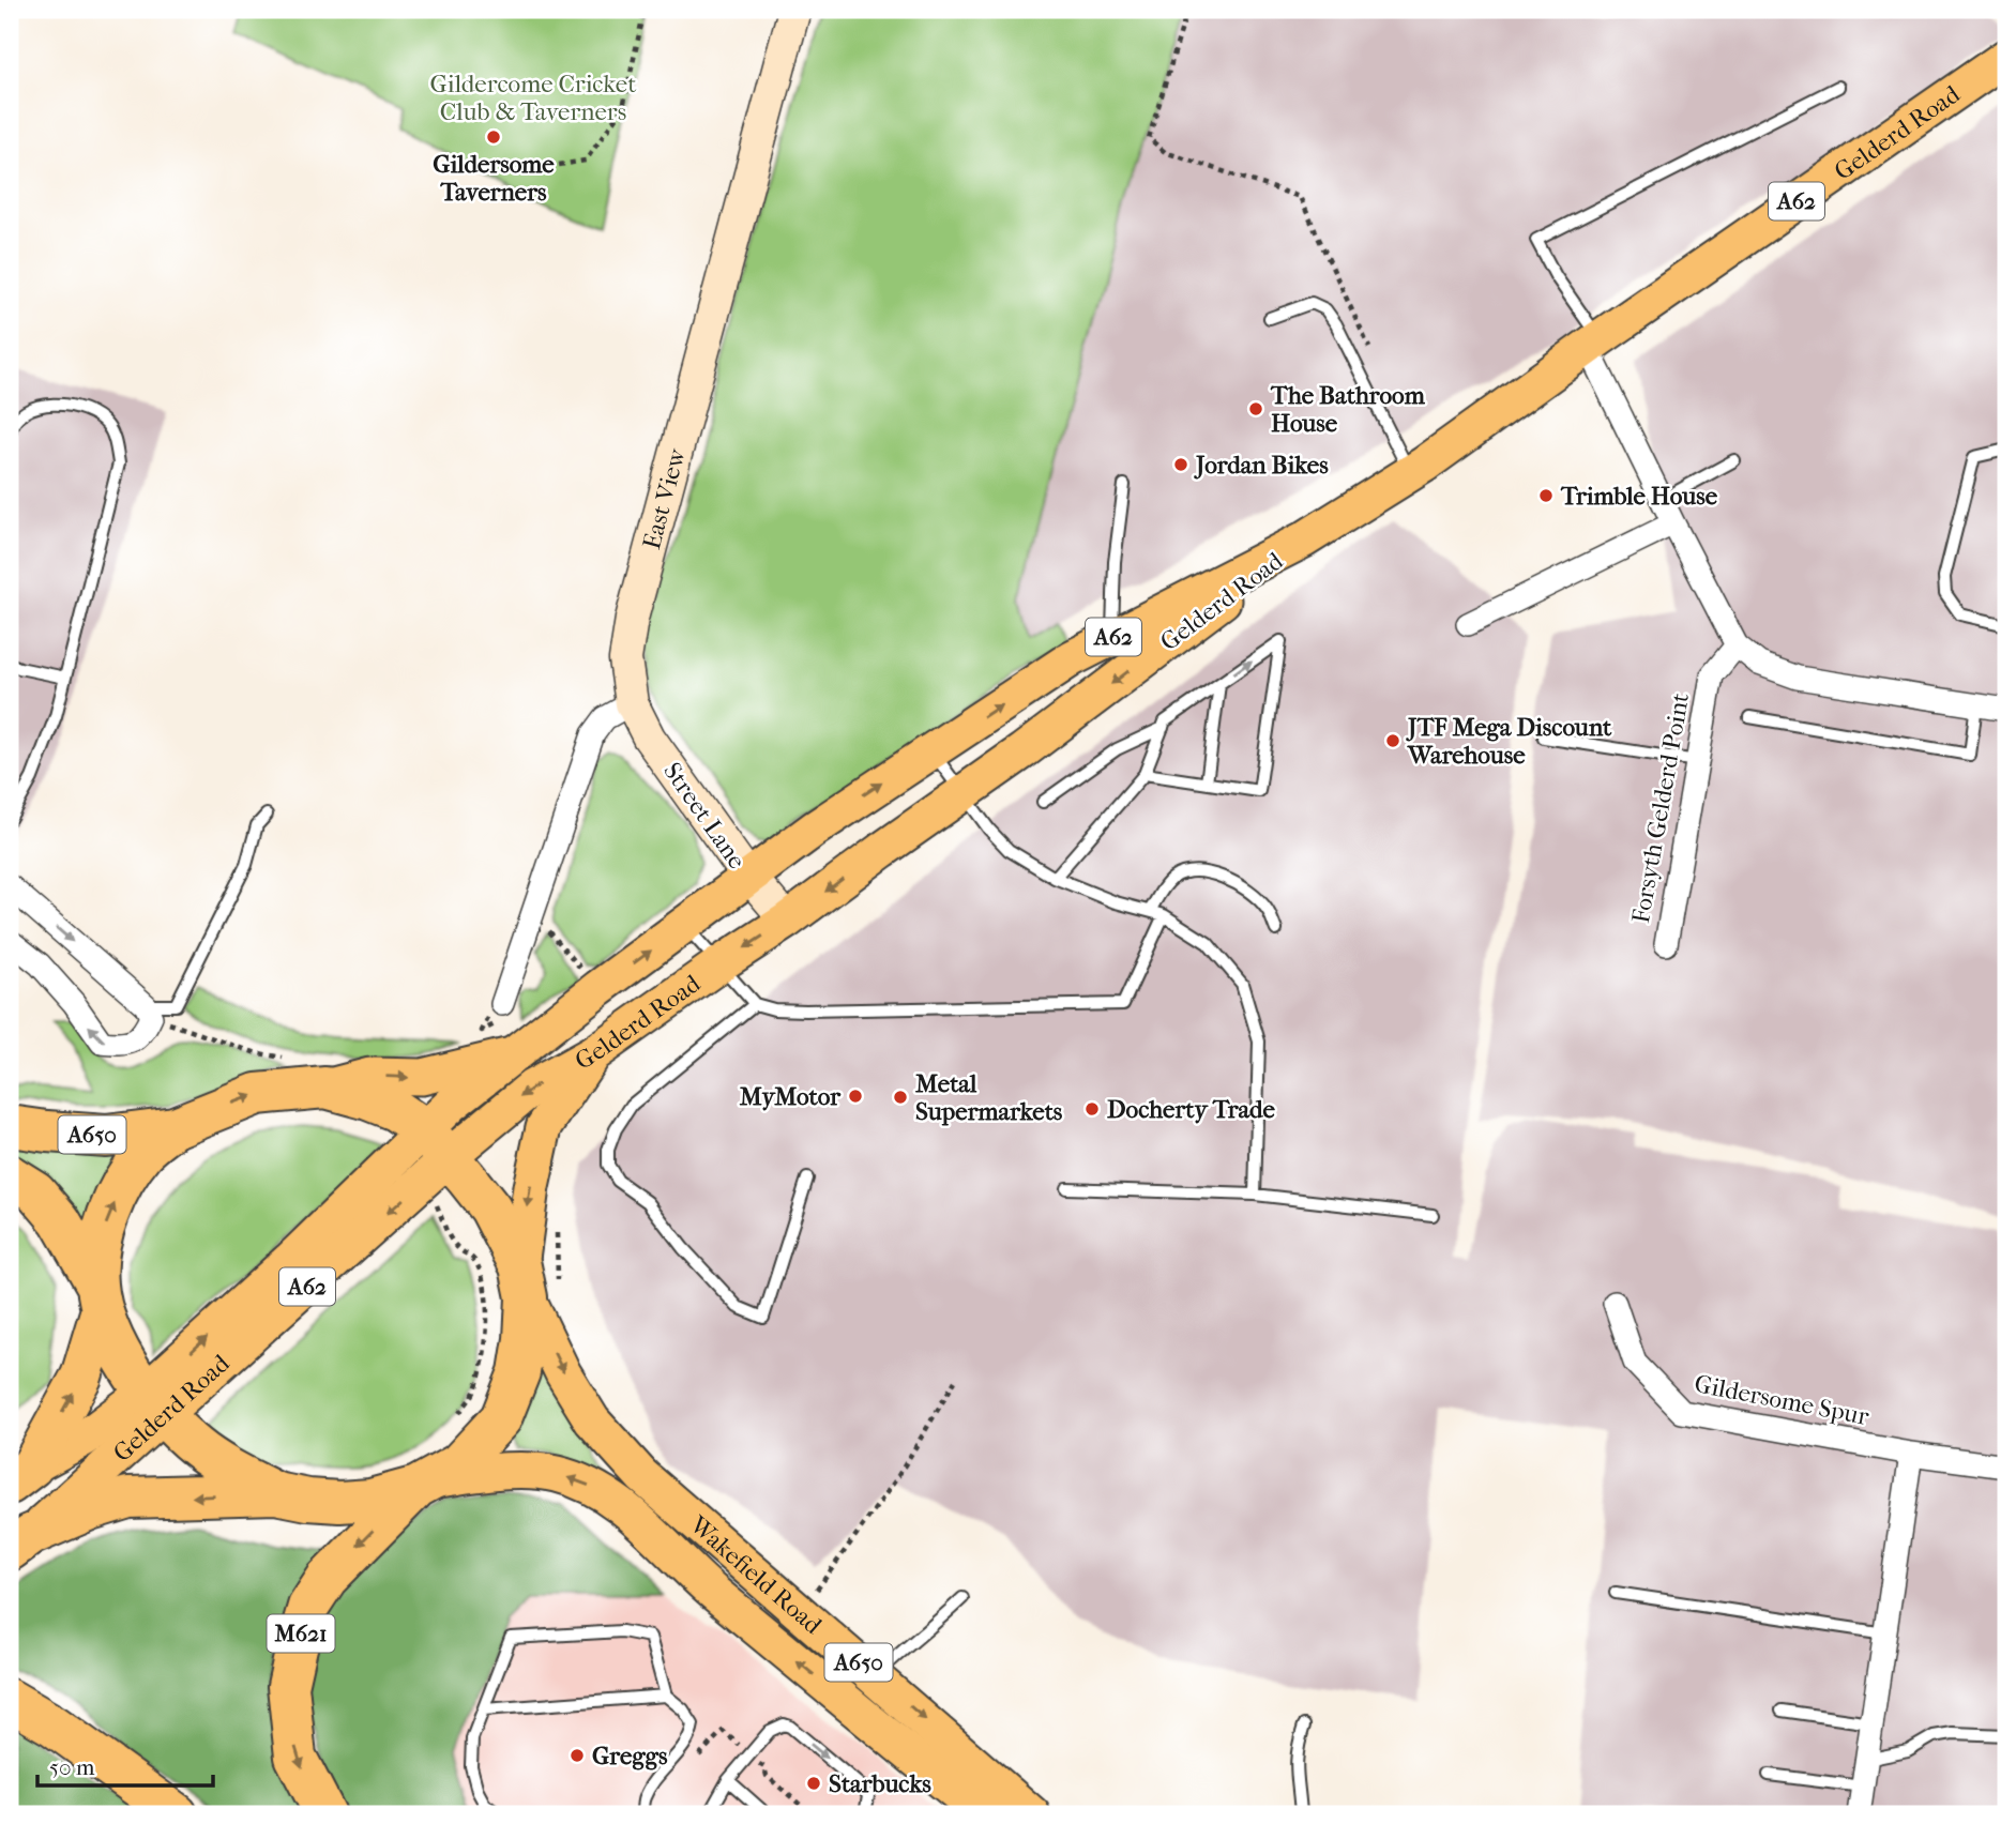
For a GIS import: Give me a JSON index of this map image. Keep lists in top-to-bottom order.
{
  "streets": {
    "highway": ["Gelderd Road", "A650", "M621"],
    "main road": ["A62", "Wakefield Road"],
    "street": [
      "East View",
      "Forsyth Gelderd Point",
      "Street Lane",
      "Gildersome Spur"
    ]
  },
  "crossings": [
    ["Gelderd Road", "Street Lane"],
    ["East View", "Street Lane"],
    ["Wakefield Road", "M621"]
  ],
  "parks": ["Gildercome Cricket Club & Taverners"],
  "places": [
    "Gildersome Taverners",
    "The Bathroom House",
    "Jordan Bikes",
    "Trimble House",
    "JTF Mega Discount Warehouse",
    "MyMotor",
    "Metal Supermarkets",
    "Docherty Trade",
    "Greggs",
    "Starbucks"
  ],
  "scale_bar": "50 m"
}
